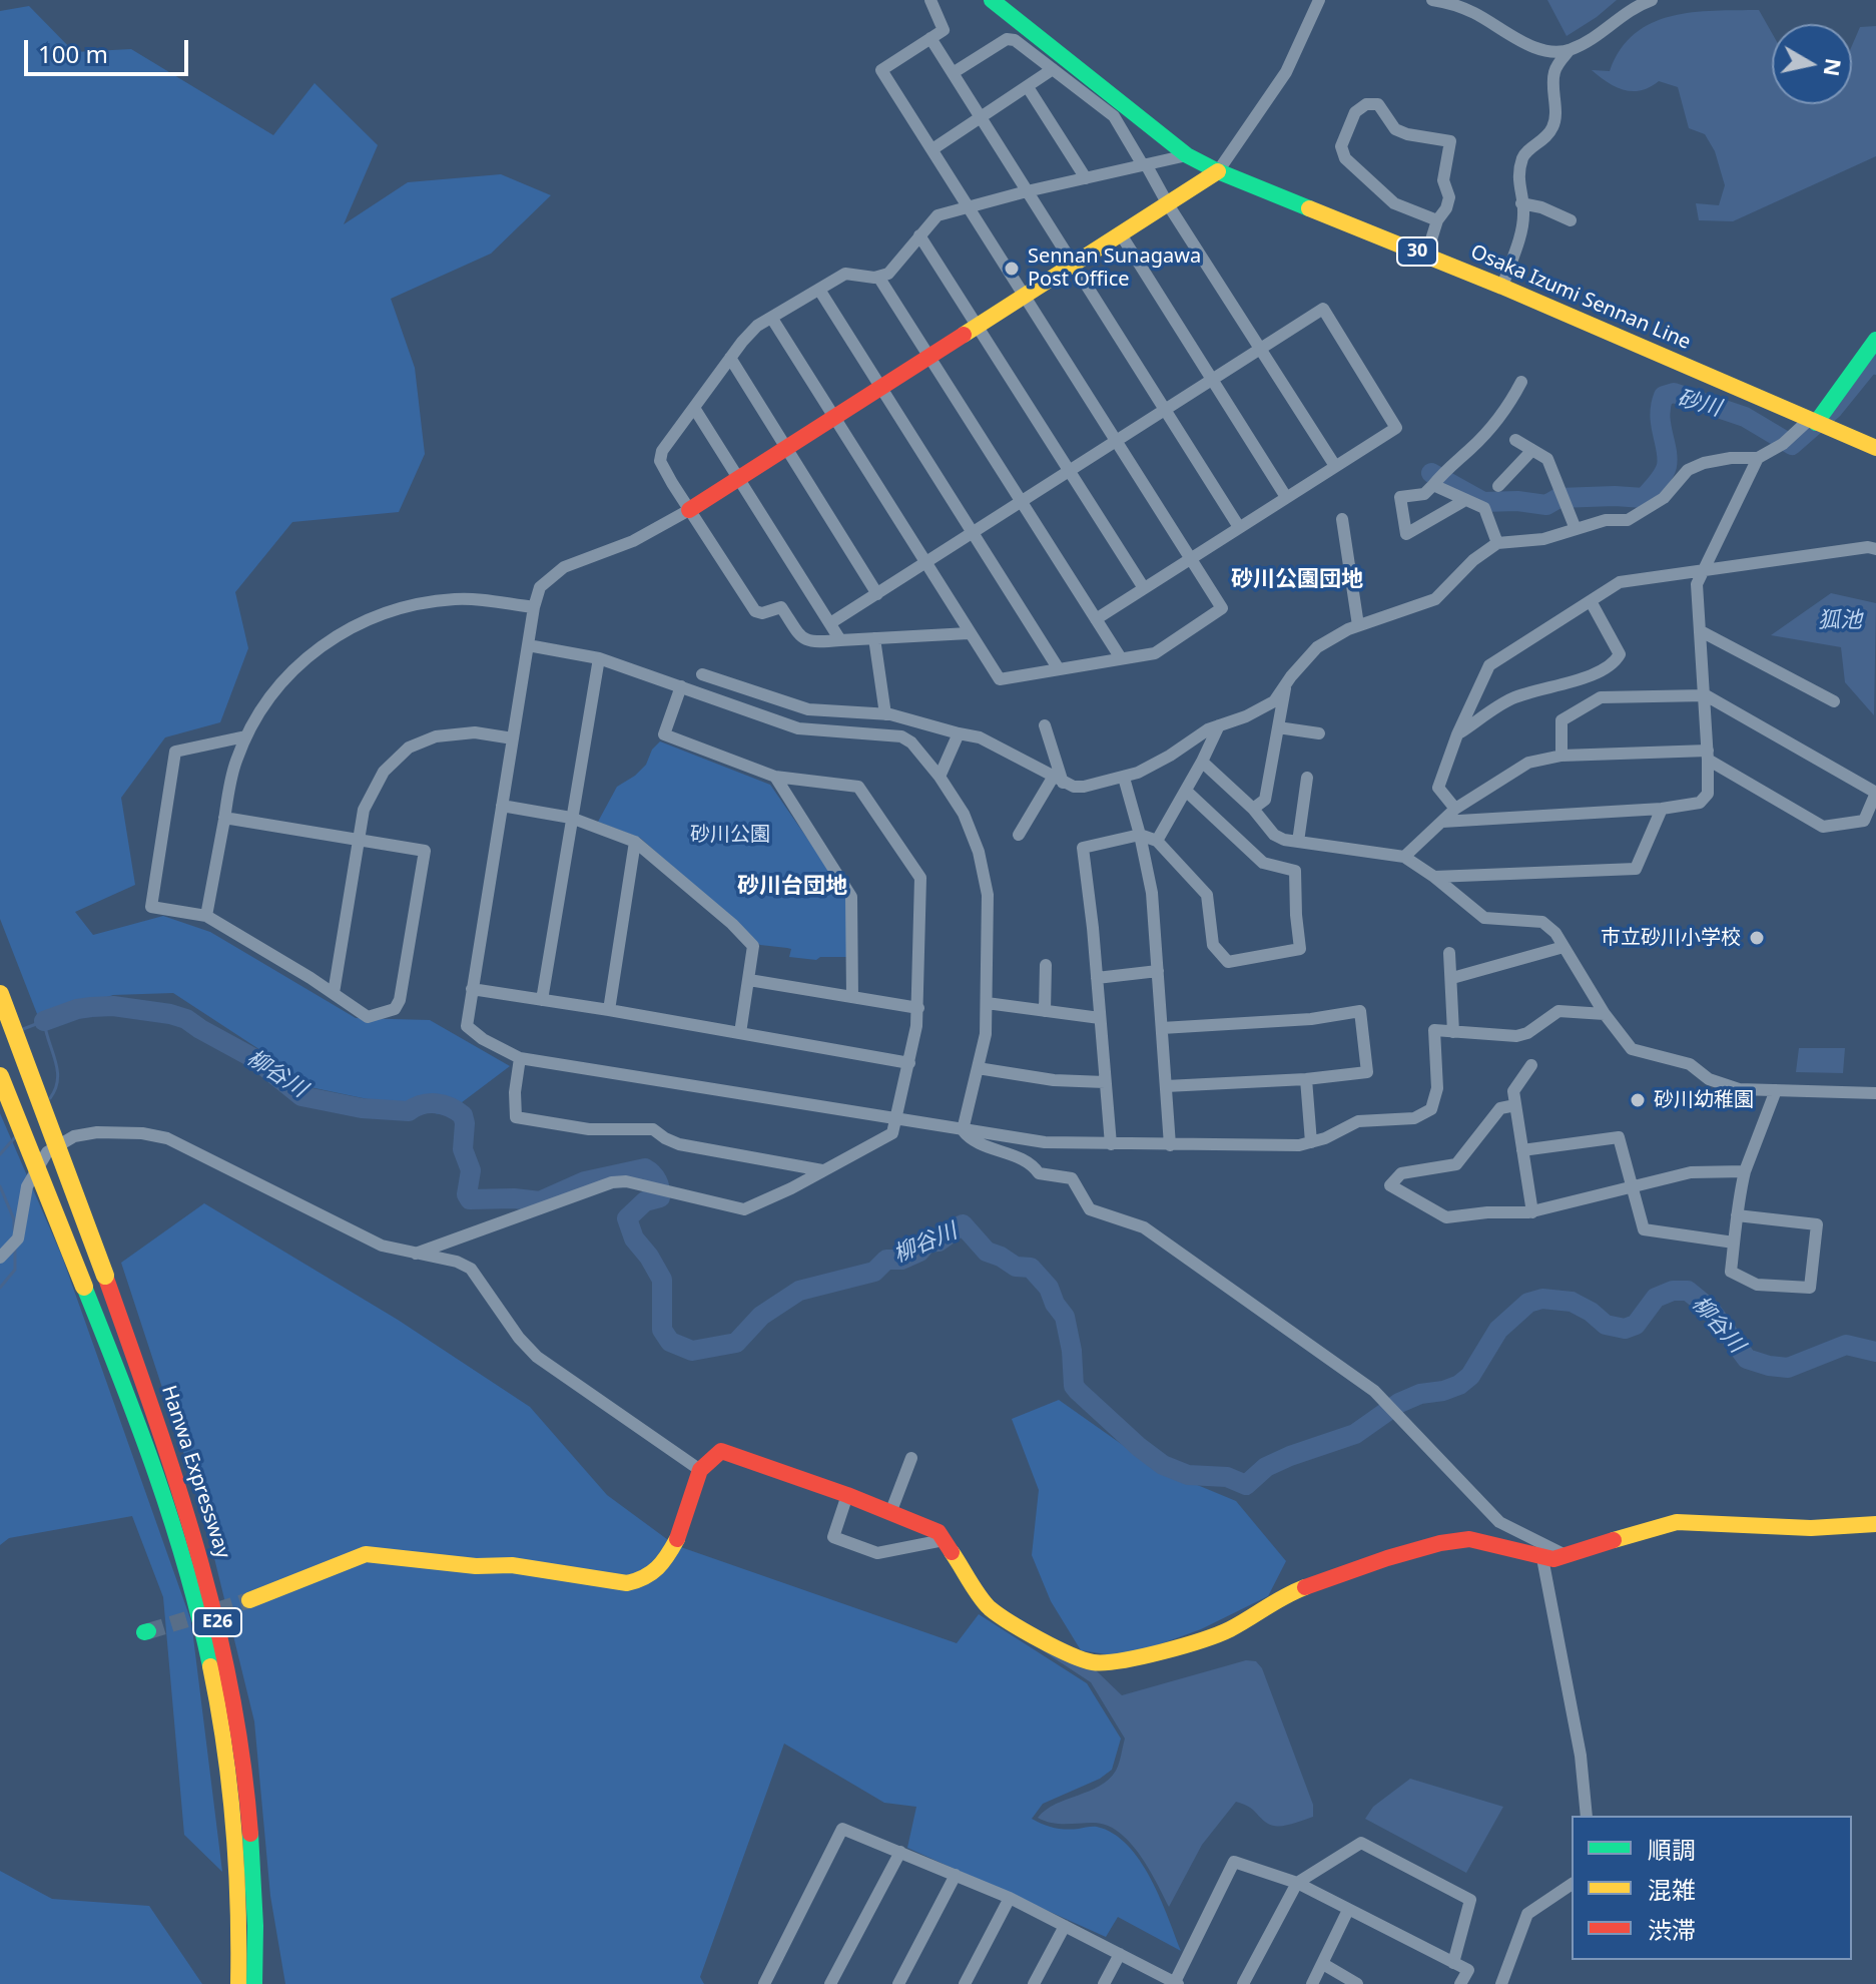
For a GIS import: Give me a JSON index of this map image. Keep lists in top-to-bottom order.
{
  "streets": {
    "main road": [
      "30",
      "Osaka Izumi Sennan Line",
      "Hanwa Expressway",
      "E26"
    ]
  },
  "districts": ["砂川公園団地", "砂川台団地"],
  "water": ["砂川", "狐池", "柳谷川"],
  "parks": ["砂川公園"],
  "places": ["Sennan Sunagawa Post Office", "市立砂川小学校", "砂川幼稚園"],
  "legend": ["順調", "混雑", "渋滞"],
  "scale_bar": "100 m",
  "north": "right"
}
